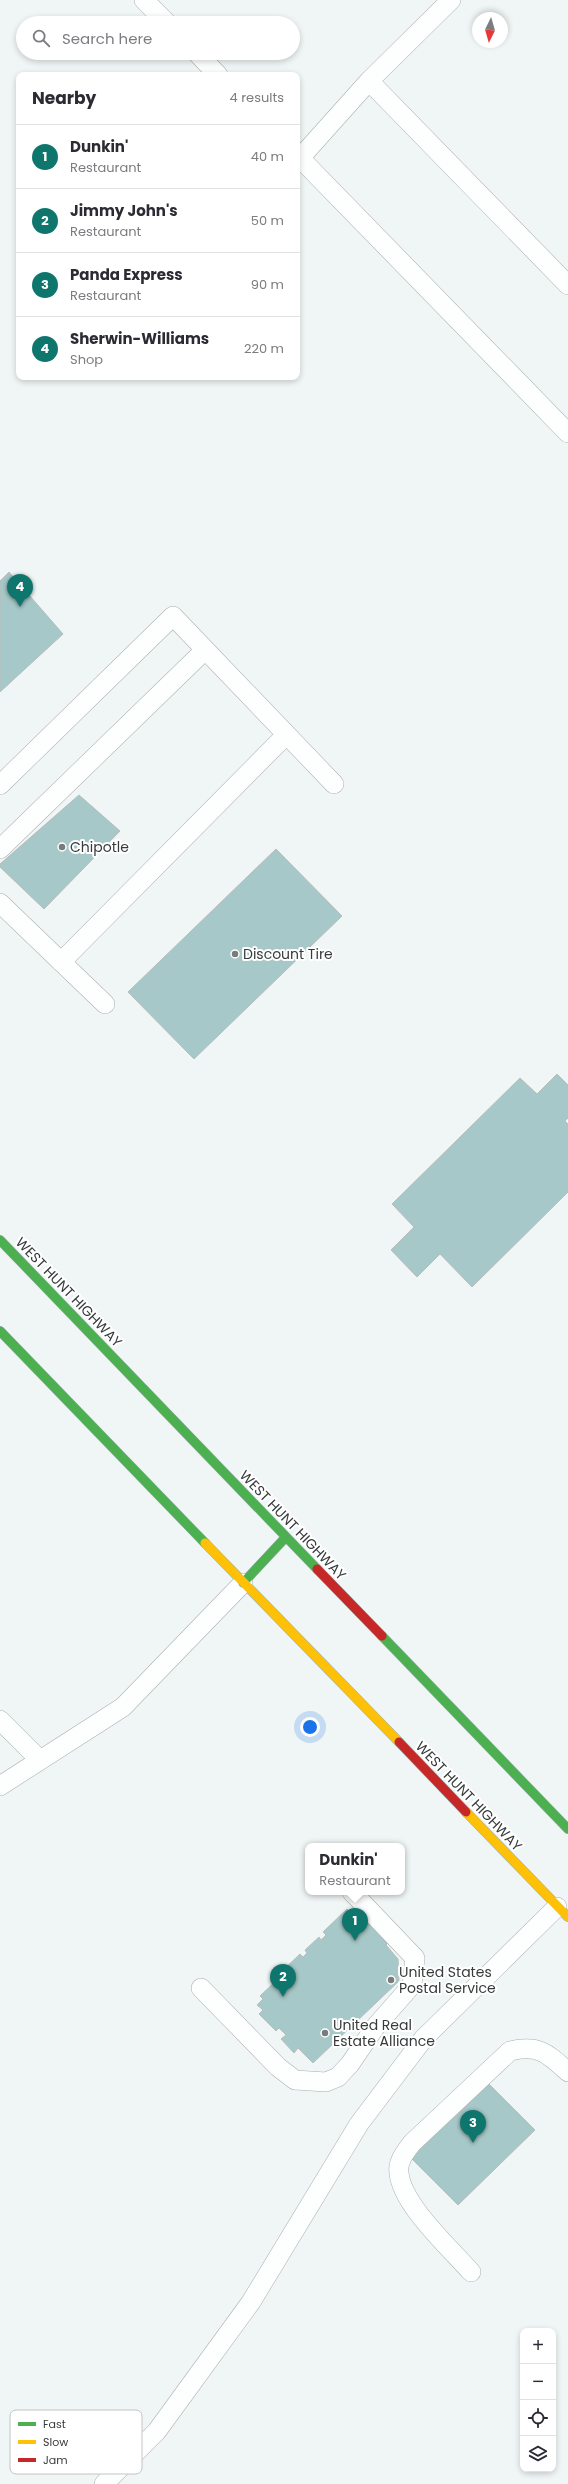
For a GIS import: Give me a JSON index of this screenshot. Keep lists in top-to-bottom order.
{
  "streets": {
    "main road": ["WEST HUNT HIGHWAY"]
  },
  "places": [
    "Chipotle",
    "Discount Tire",
    "United States Postal Service",
    "United Real Estate Alliance"
  ],
  "legend": ["Fast", "Slow", "Jam"],
  "north": "bottom",
  "page": {
    "search": "Search here",
    "heading": ["Nearby", "4 results"],
    "list": [
      {
        "mark": "1",
        "name": "Dunkin'",
        "note": "Restaurant",
        "value": "40 m"
      },
      {
        "mark": "2",
        "name": "Jimmy John's",
        "note": "Restaurant",
        "value": "50 m"
      },
      {
        "mark": "3",
        "name": "Panda Express",
        "note": "Restaurant",
        "value": "90 m"
      },
      {
        "mark": "4",
        "name": "Sherwin-Williams",
        "note": "Shop",
        "value": "220 m"
      }
    ],
    "pins": [
      "4",
      "1",
      "2",
      "3"
    ],
    "popup": ["Dunkin'", "Restaurant"],
    "map_buttons": ["+", "−"]
  }
}
